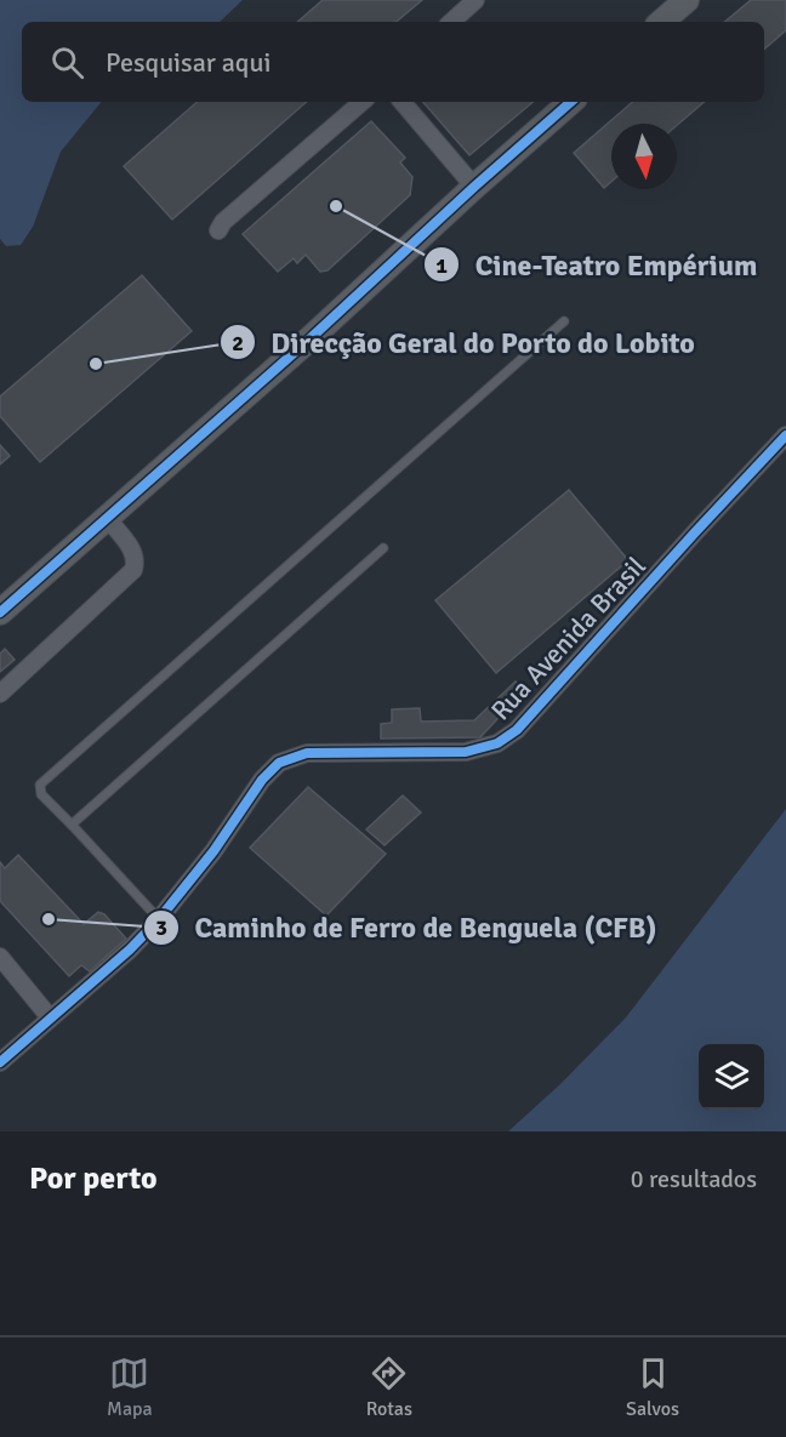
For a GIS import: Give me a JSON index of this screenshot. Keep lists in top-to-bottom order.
{
  "streets": {
    "street": ["Rua Avenida Brasil"]
  },
  "places": ["Cine-Teatro Empérium", "Direcção Geral do Porto do Lobito", "Caminho de Ferro de Benguela (CFB)"],
  "north": "bottom",
  "page": {
    "search": "Pesquisar aqui",
    "heading": ["Por perto", "0 resultados"],
    "nav": ["Mapa", "Rotas", "Salvos"]
  }
}
